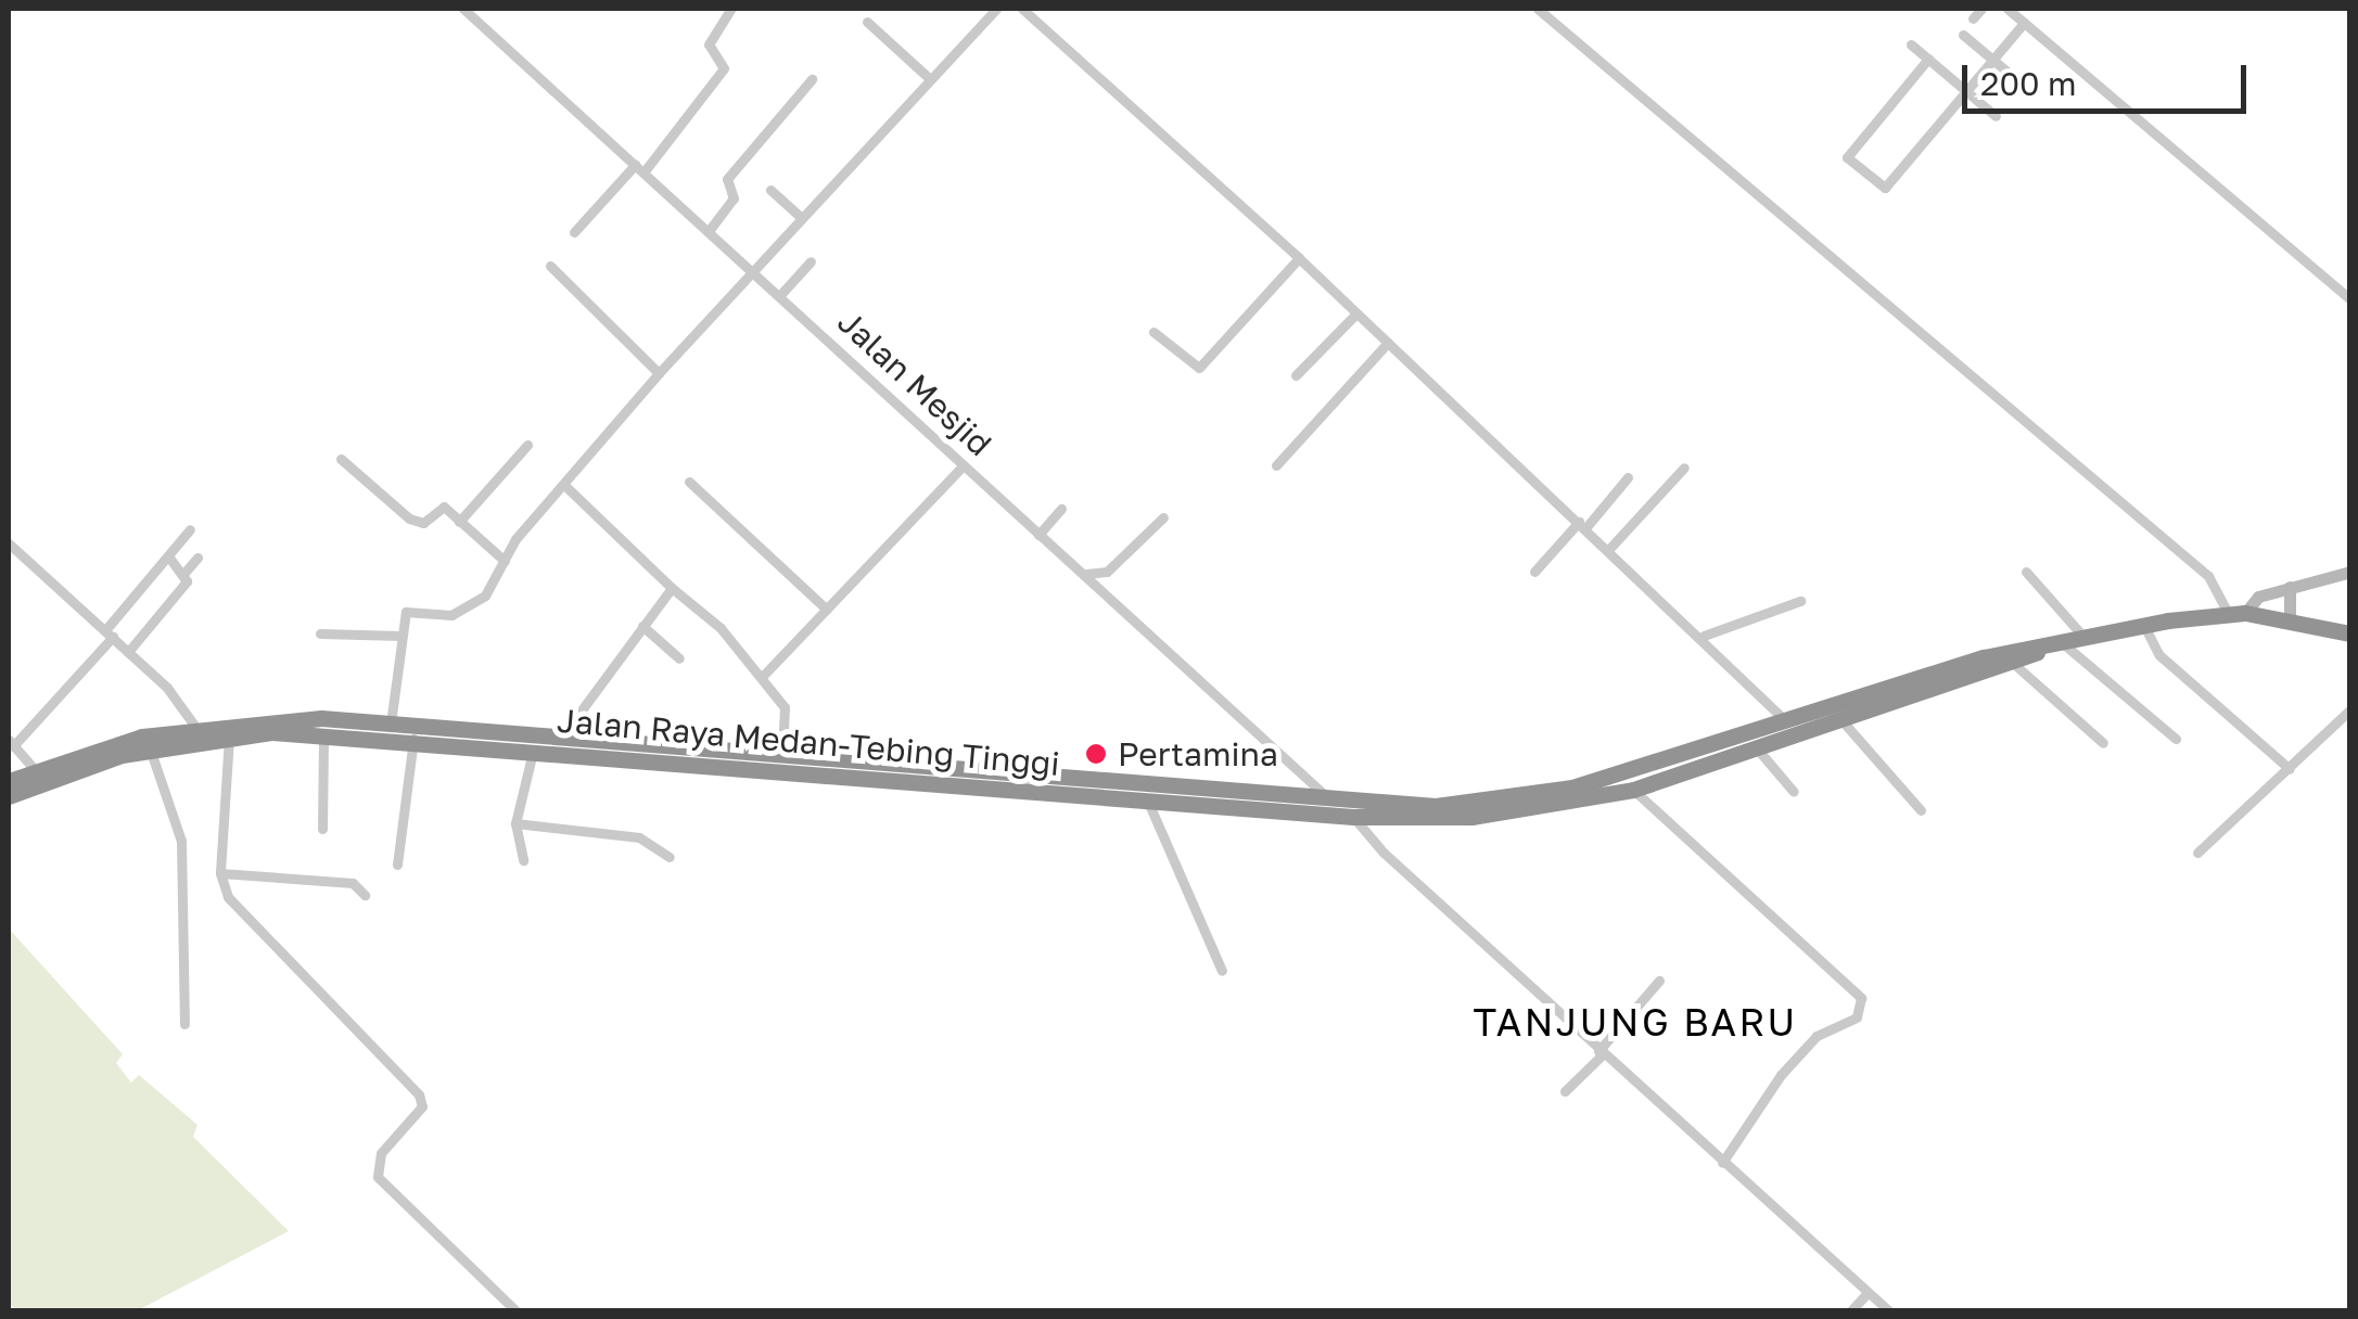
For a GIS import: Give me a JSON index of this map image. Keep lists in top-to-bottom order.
{
  "streets": {
    "highway": ["Jalan Raya Medan-Tebing Tinggi"],
    "street": ["Jalan Mesjid"]
  },
  "crossings": [
    ["Jalan Mesjid", "Jalan Raya Medan-Tebing Tinggi"]
  ],
  "districts": ["TANJUNG BARU"],
  "places": ["Pertamina"],
  "scale_bar": "200 m"
}
